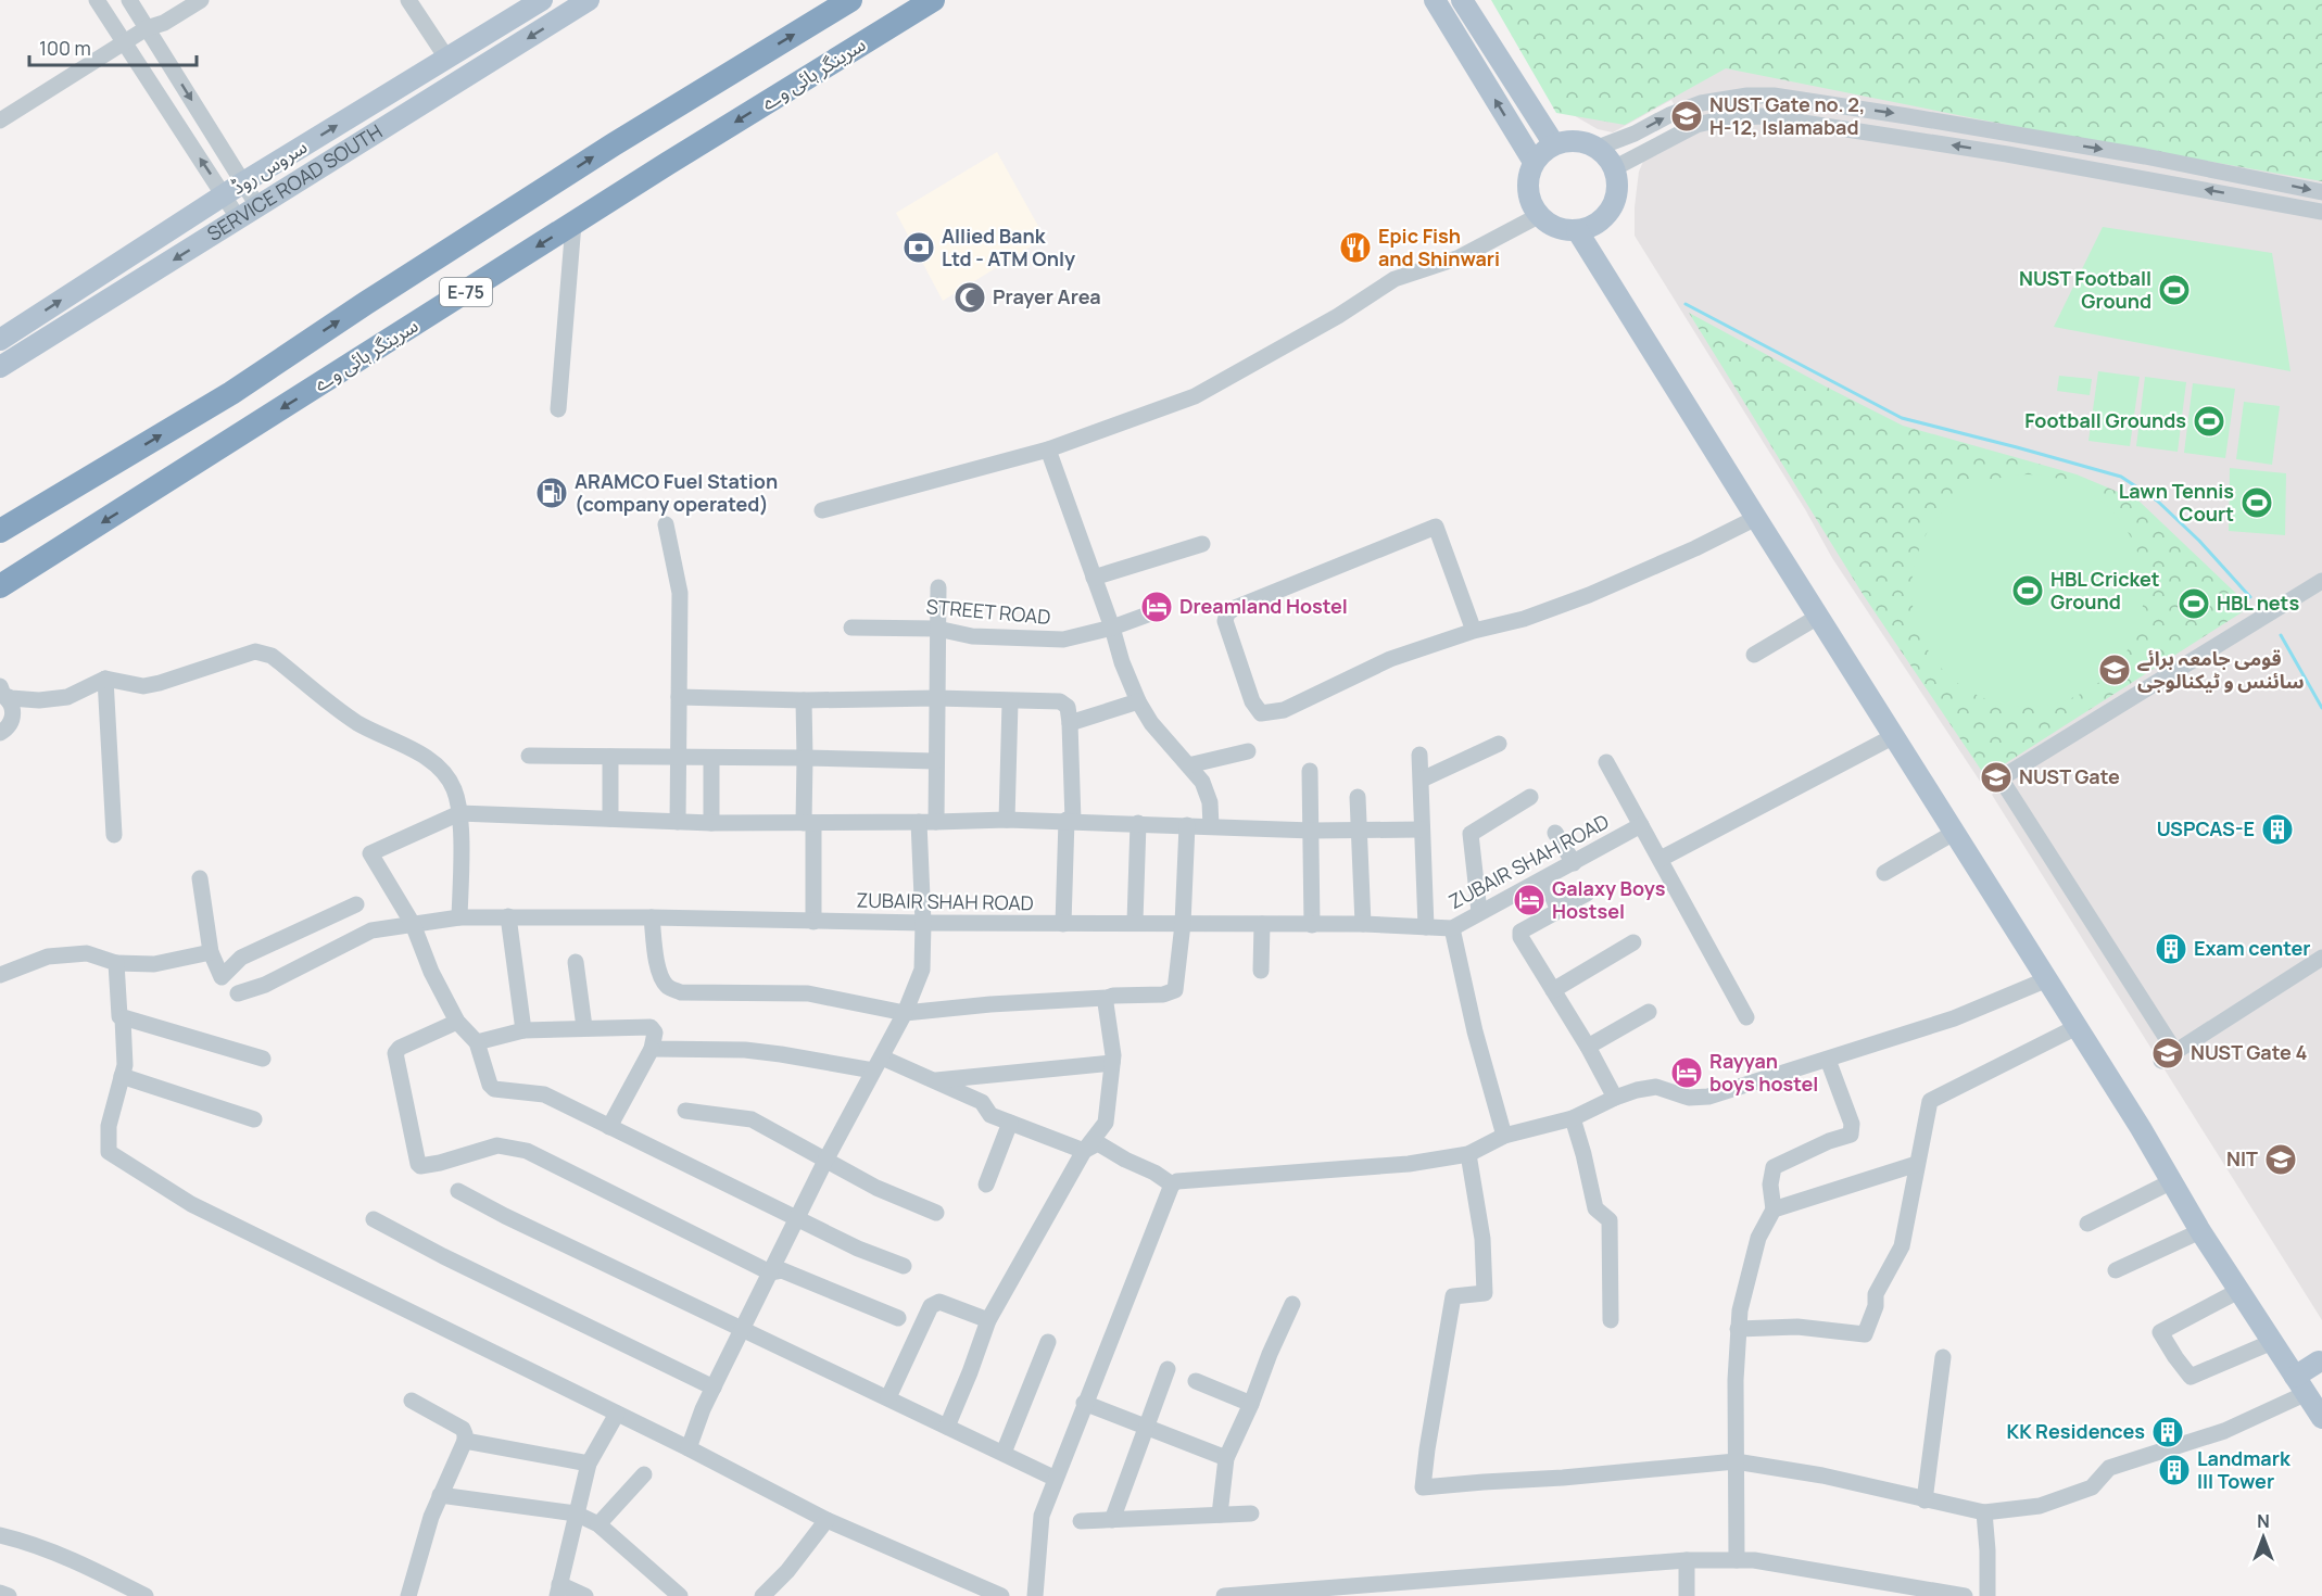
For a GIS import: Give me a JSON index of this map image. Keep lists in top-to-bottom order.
{
  "streets": {
    "highway": ["سرینگر ہائی وے", "E-75"],
    "main road": ["سروس روڈ", "SERVICE ROAD SOUTH"],
    "street": ["STREET ROAD", "ZUBAIR SHAH ROAD"]
  },
  "one_way": ["سروس روڈ", "SERVICE ROAD SOUTH"],
  "places": {
    "school or university": [
      "NUST Gate no. 2, H-12, Islamabad",
      "قومی جامعہ برائے سائنس و ٹیکنالوجی",
      "NUST Gate",
      "NUST Gate 4",
      "NIT"
    ],
    "bank": ["Allied Bank Ltd - ATM Only"],
    "restaurant": ["Epic Fish and Shinwari"],
    "sports": [
      "NUST Football Ground",
      "Football Grounds",
      "Lawn Tennis Court",
      "HBL Cricket Ground",
      "HBL nets"
    ],
    "mosque": ["Prayer Area"],
    "fuel station": ["ARAMCO Fuel Station (company operated)"],
    "hotel": ["Dreamland Hostel", "Galaxy Boys Hostsel", "Rayyan boys hostel"],
    "building": [
      "USPCAS-E",
      "Exam center",
      "KK Residences",
      "Landmark III Tower"
    ]
  },
  "scale_bar": "100 m",
  "north": "top"
}
